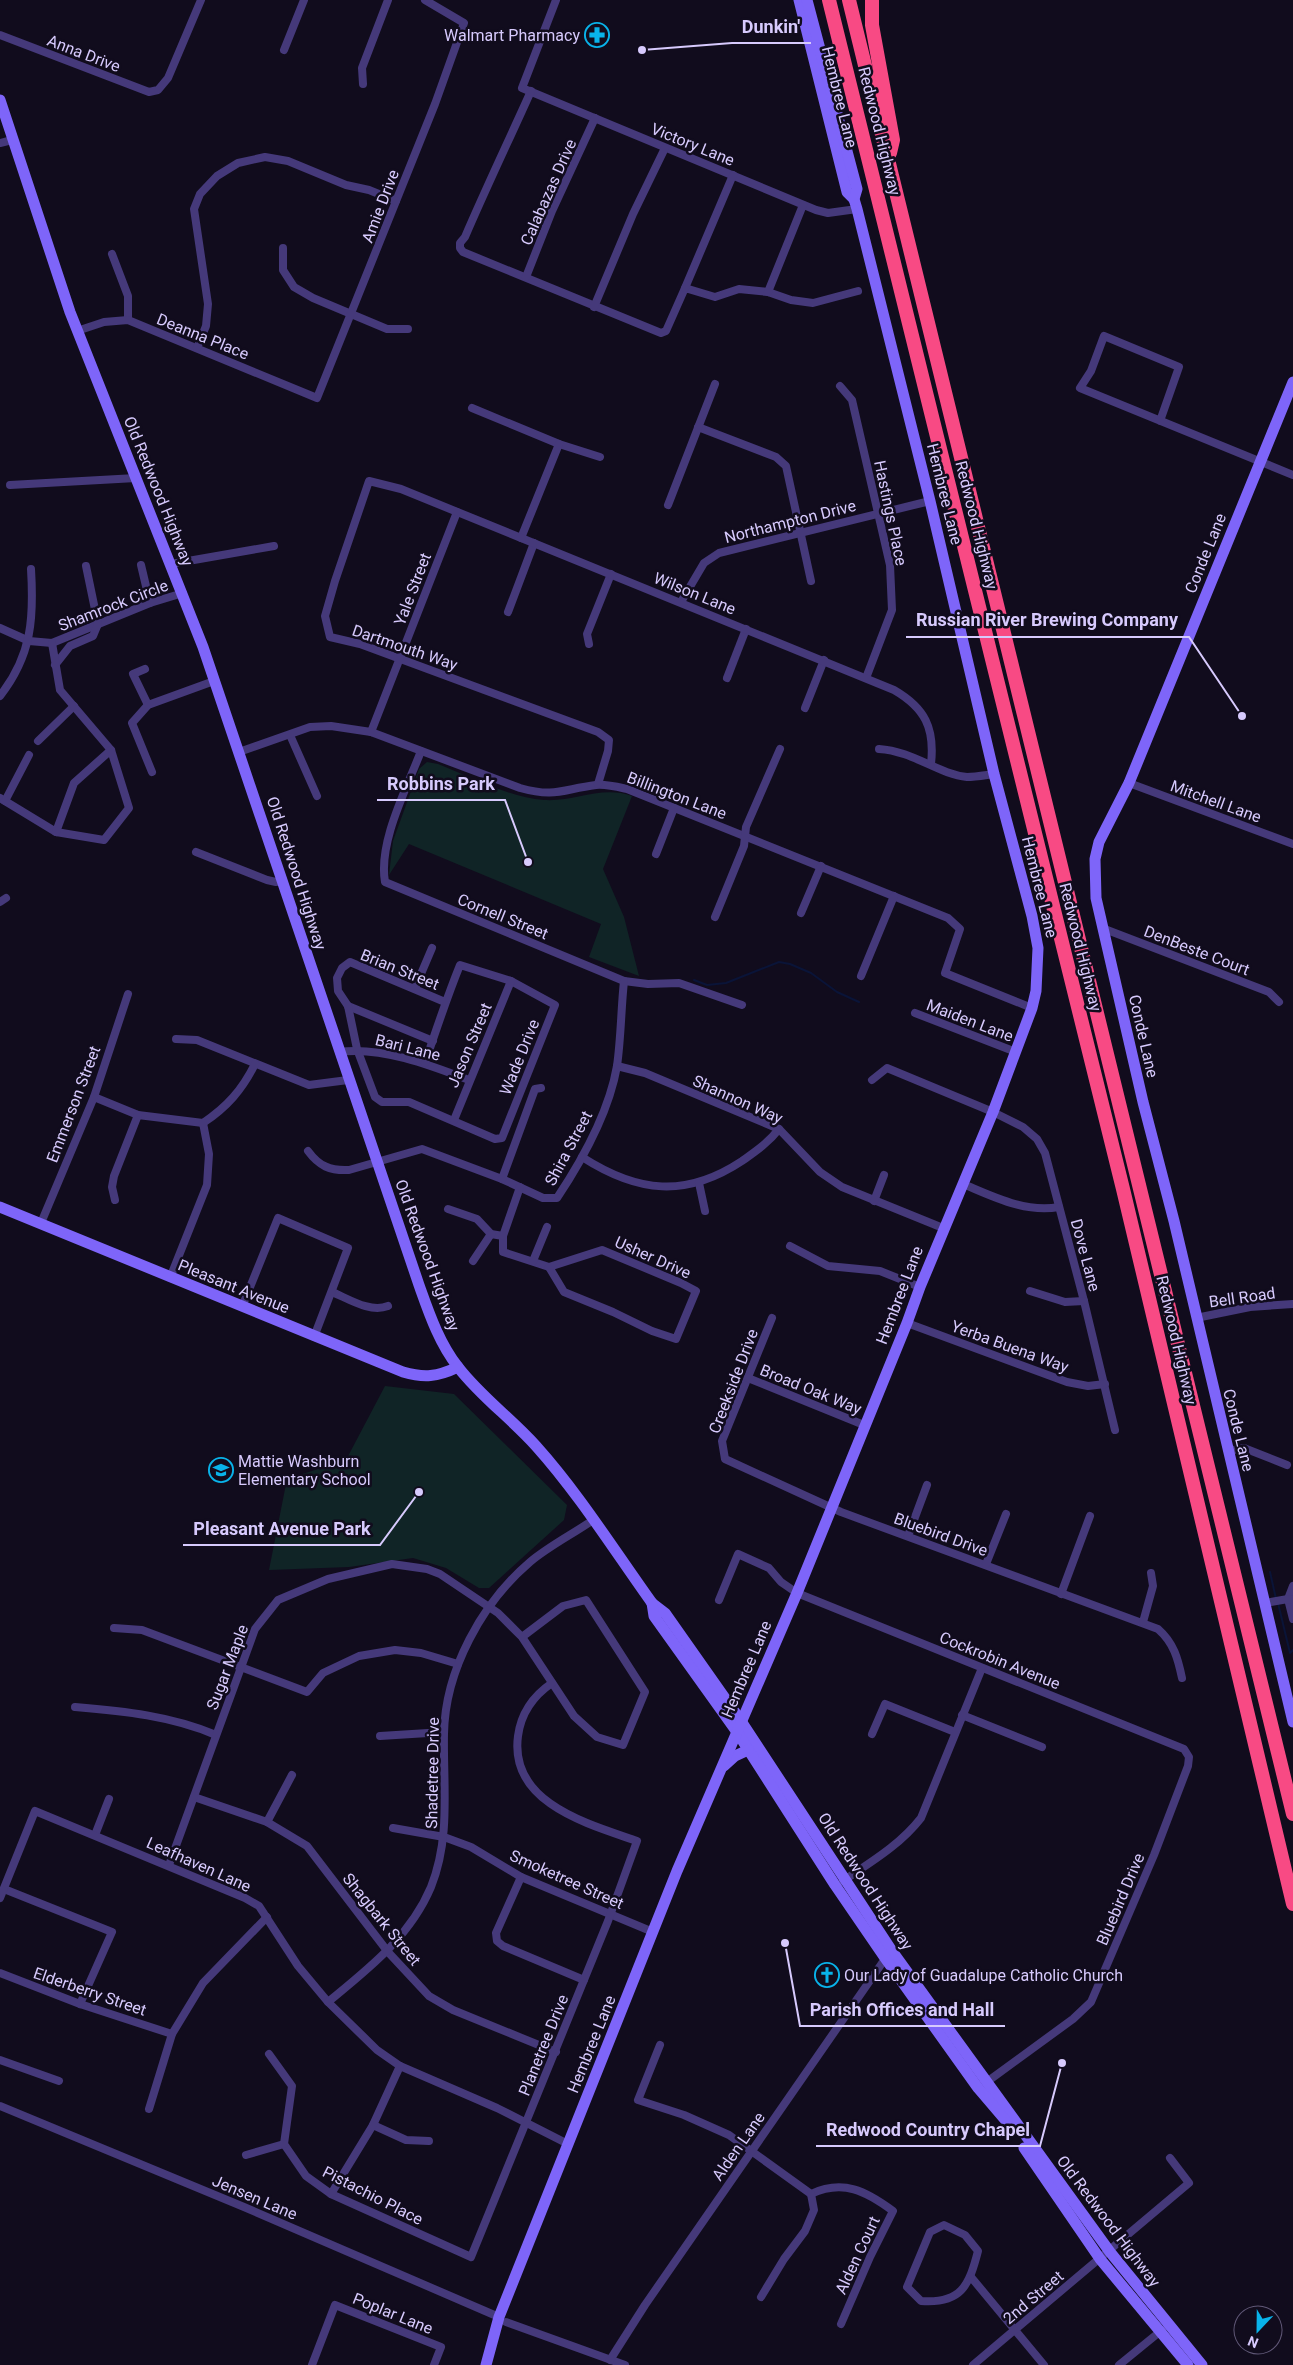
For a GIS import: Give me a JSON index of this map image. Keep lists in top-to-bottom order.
{
  "streets": {
    "highway": ["Redwood Highway"],
    "street": [
      "Anna Drive",
      "Hembree Lane",
      "Victory Lane",
      "Calabazas Drive",
      "Amie Drive",
      "Deanna Place",
      "Old Redwood Highway",
      "Hastings Place",
      "Northampton Drive",
      "Conde Lane",
      "Yale Street",
      "Wilson Lane",
      "Shamrock Circle",
      "Dartmouth Way",
      "Billington Lane",
      "Mitchell Lane",
      "Cornell Street",
      "DenBeste Court",
      "Brian Street",
      "Maiden Lane",
      "Jason Street",
      "Bari Lane",
      "Wade Drive",
      "Shannon Way",
      "Emmerson Street",
      "Shira Street",
      "Dove Lane",
      "Usher Drive",
      "Pleasant Avenue",
      "Bell Road",
      "Yerba Buena Way",
      "Creekside Drive",
      "Broad Oak Way",
      "Bluebird Drive",
      "Cockrobin Avenue",
      "Sugar Maple",
      "Shadetree Drive",
      "Leafhaven Lane",
      "Smoketree Street",
      "Shagbark Street",
      "Elderberry Street",
      "Planetree Drive",
      "Alden Lane",
      "Pistachio Place",
      "Jensen Lane",
      "Alden Court",
      "2nd Street",
      "Poplar Lane"
    ]
  },
  "crossings": [
    ["Hembree Lane", "Victory Lane"],
    ["Hembree Lane", "Old Redwood Highway"],
    ["Hembree Lane", "Northampton Drive"],
    ["Hembree Lane", "Billington Lane"],
    ["Hembree Lane", "Maiden Lane"],
    ["Hembree Lane", "Shannon Way"],
    ["Hembree Lane", "Dove Lane"],
    ["Hembree Lane", "Yerba Buena Way"],
    ["Hembree Lane", "Creekside Drive"],
    ["Hembree Lane", "Broad Oak Way"],
    ["Hembree Lane", "Bluebird Drive"],
    ["Hembree Lane", "Cockrobin Avenue"],
    ["Hembree Lane", "Leafhaven Lane"],
    ["Hembree Lane", "Smoketree Street"],
    ["Hembree Lane", "Jensen Lane"],
    ["Victory Lane", "Calabazas Drive"],
    ["Amie Drive", "Deanna Place"],
    ["Deanna Place", "Old Redwood Highway"],
    ["Old Redwood Highway", "Shamrock Circle"],
    ["Old Redwood Highway", "Billington Lane"],
    ["Old Redwood Highway", "Bari Lane"],
    ["Old Redwood Highway", "Shira Street"],
    ["Old Redwood Highway", "Pleasant Avenue"],
    ["Old Redwood Highway", "Bluebird Drive"],
    ["Old Redwood Highway", "Shadetree Drive"],
    ["Old Redwood Highway", "Alden Lane"],
    ["Old Redwood Highway", "2nd Street"],
    ["Hastings Place", "Northampton Drive"],
    ["Hastings Place", "Wilson Lane"],
    ["Northampton Drive", "Wilson Lane"],
    ["Conde Lane", "Mitchell Lane"],
    ["Conde Lane", "DenBeste Court"],
    ["Conde Lane", "Bell Road"],
    ["Yale Street", "Wilson Lane"],
    ["Yale Street", "Dartmouth Way"],
    ["Yale Street", "Billington Lane"],
    ["Wilson Lane", "Dartmouth Way"],
    ["Dartmouth Way", "Billington Lane"],
    ["Billington Lane", "Cornell Street"],
    ["Cornell Street", "Shira Street"],
    ["Brian Street", "Bari Lane"],
    ["Brian Street", "Wade Drive"],
    ["Jason Street", "Bari Lane"],
    ["Jason Street", "Wade Drive"],
    ["Bari Lane", "Wade Drive"],
    ["Shannon Way", "Shira Street"],
    ["Emmerson Street", "Pleasant Avenue"],
    ["Dove Lane", "Yerba Buena Way"],
    ["Creekside Drive", "Broad Oak Way"],
    ["Creekside Drive", "Bluebird Drive"],
    ["Bluebird Drive", "Cockrobin Avenue"],
    ["Sugar Maple", "Shadetree Drive"],
    ["Sugar Maple", "Leafhaven Lane"],
    ["Sugar Maple", "Shagbark Street"],
    ["Sugar Maple", "Planetree Drive"],
    ["Shadetree Drive", "Leafhaven Lane"],
    ["Shadetree Drive", "Smoketree Street"],
    ["Shadetree Drive", "Shagbark Street"],
    ["Leafhaven Lane", "Planetree Drive"],
    ["Smoketree Street", "Planetree Drive"],
    ["Shagbark Street", "Planetree Drive"],
    ["Planetree Drive", "Pistachio Place"],
    ["Alden Lane", "Jensen Lane"]
  ],
  "places": {
    "pharmacy": ["Walmart Pharmacy"],
    "other": [
      "Dunkin'",
      "Russian River Brewing Company",
      "Robbins Park",
      "Pleasant Avenue Park",
      "Parish Offices and Hall",
      "Redwood Country Chapel"
    ],
    "school or university": ["Mattie Washburn Elementary School"],
    "church": ["Our Lady of Guadalupe Catholic Church"]
  },
  "north": "bottom"
}
